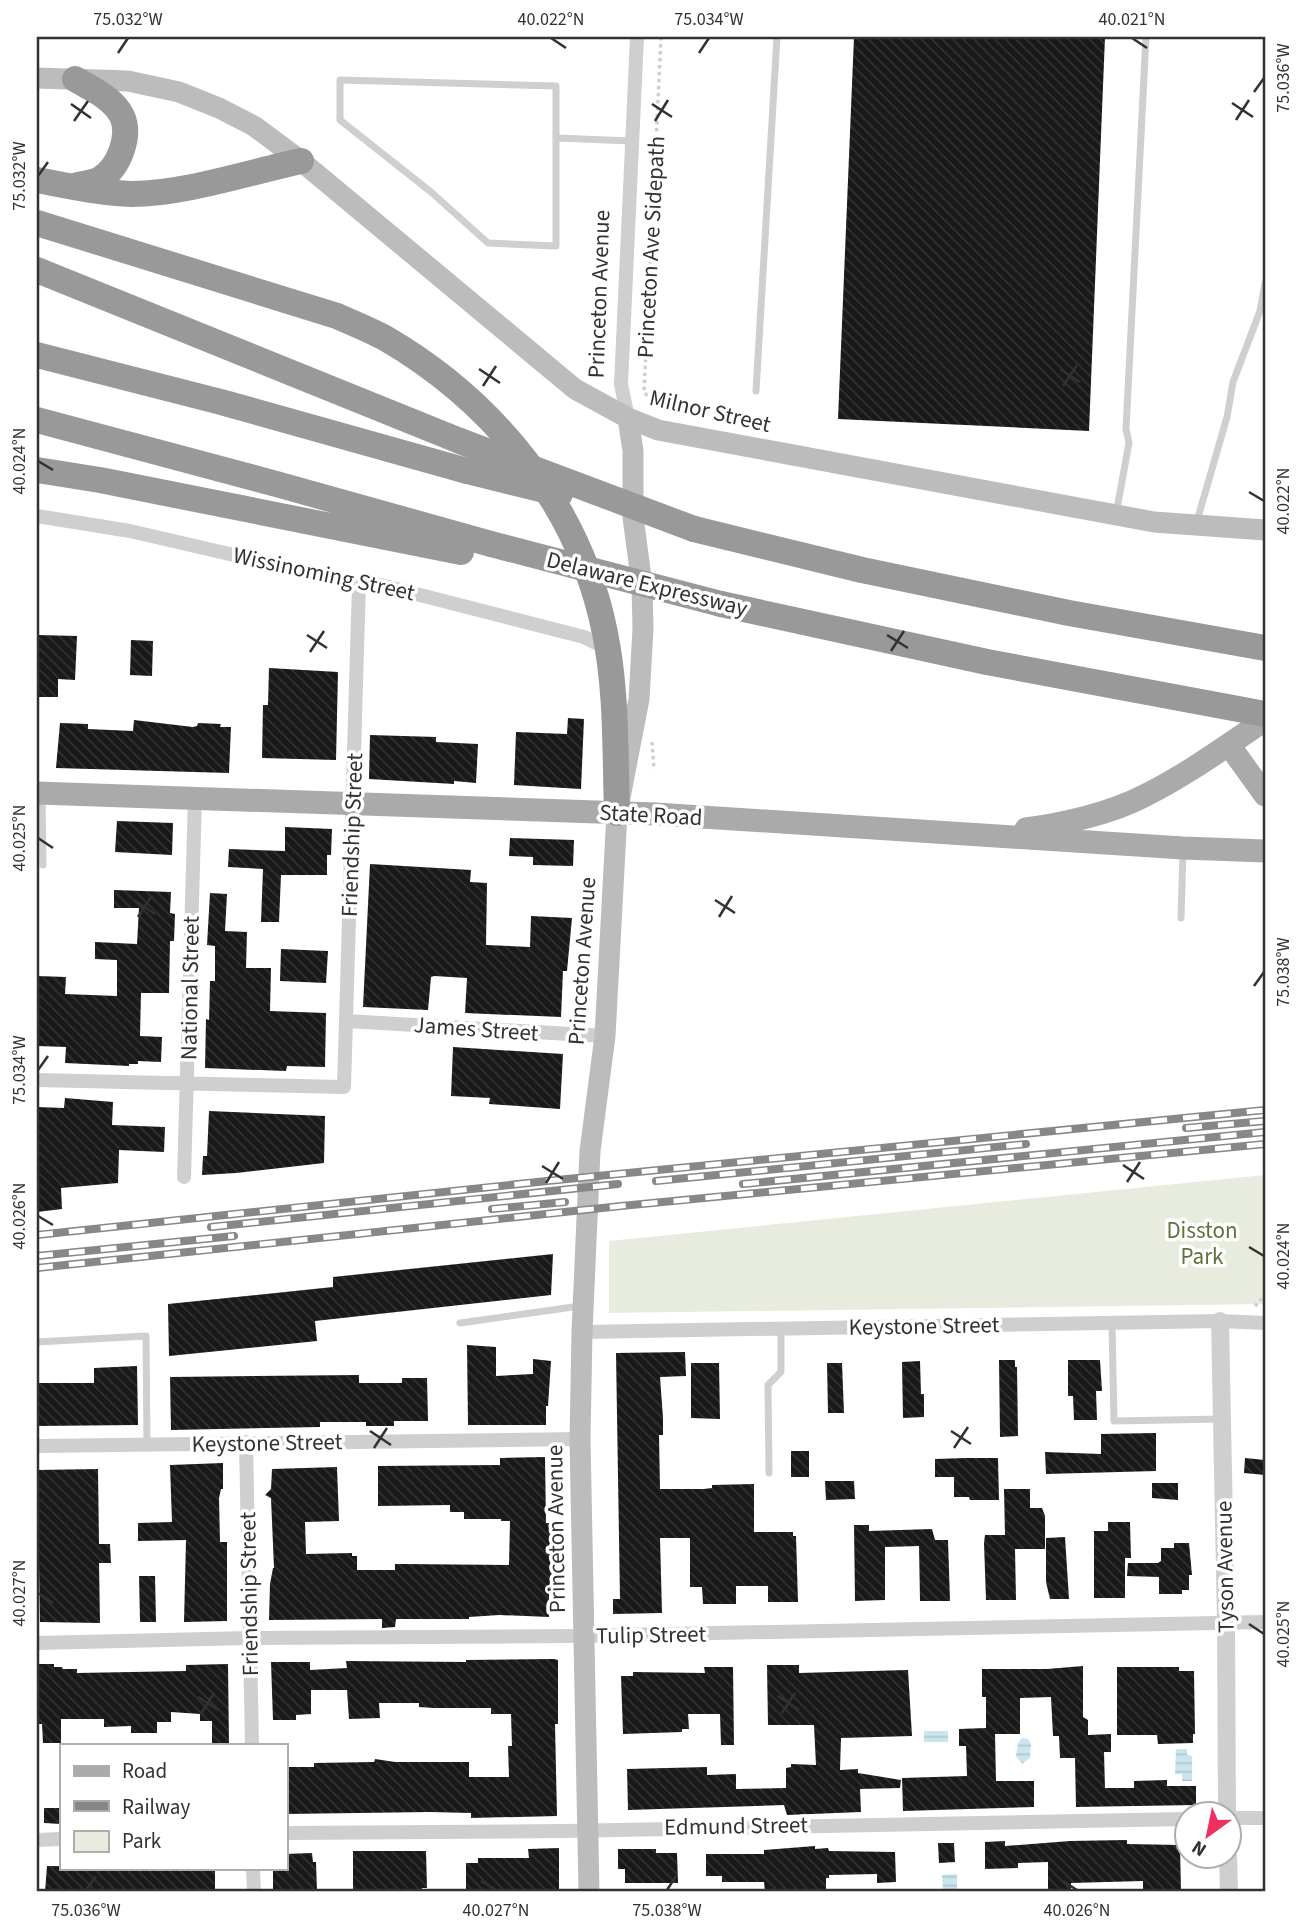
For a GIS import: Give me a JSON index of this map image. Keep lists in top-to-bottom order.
{
  "streets": {
    "highway": ["Delaware Expressway"],
    "main road": ["Princeton Avenue", "Milnor Street", "State Road"],
    "street": [
      "Wissinoming Street",
      "Friendship Street",
      "National Street",
      "James Street",
      "Keystone Street",
      "Tyson Avenue",
      "Tulip Street",
      "Edmund Street"
    ],
    "path": ["Princeton Ave Sidepath"]
  },
  "crossings": [
    ["Princeton Avenue", "Milnor Street"],
    ["Princeton Avenue", "State Road"],
    ["Princeton Avenue", "James Street"],
    ["Princeton Avenue", "Keystone Street"],
    ["Princeton Avenue", "Tulip Street"],
    ["Princeton Avenue", "Edmund Street"],
    ["Wissinoming Street", "Friendship Street"],
    ["State Road", "Friendship Street"],
    ["State Road", "National Street"],
    ["Friendship Street", "National Street"],
    ["Friendship Street", "James Street"],
    ["Friendship Street", "Keystone Street"],
    ["Friendship Street", "Tulip Street"],
    ["Keystone Street", "Tyson Avenue"],
    ["Tyson Avenue", "Tulip Street"]
  ],
  "parks": ["Disston Park"],
  "legend": ["Road", "Railway", "Park"],
  "north": "bottom left",
  "coordinates": [
    "75.032°W",
    "40.022°N",
    "75.034°W",
    "40.021°N",
    "75.036°W",
    "40.024°N",
    "40.025°N",
    "75.038°W",
    "40.026°N",
    "40.027°N"
  ]
}
